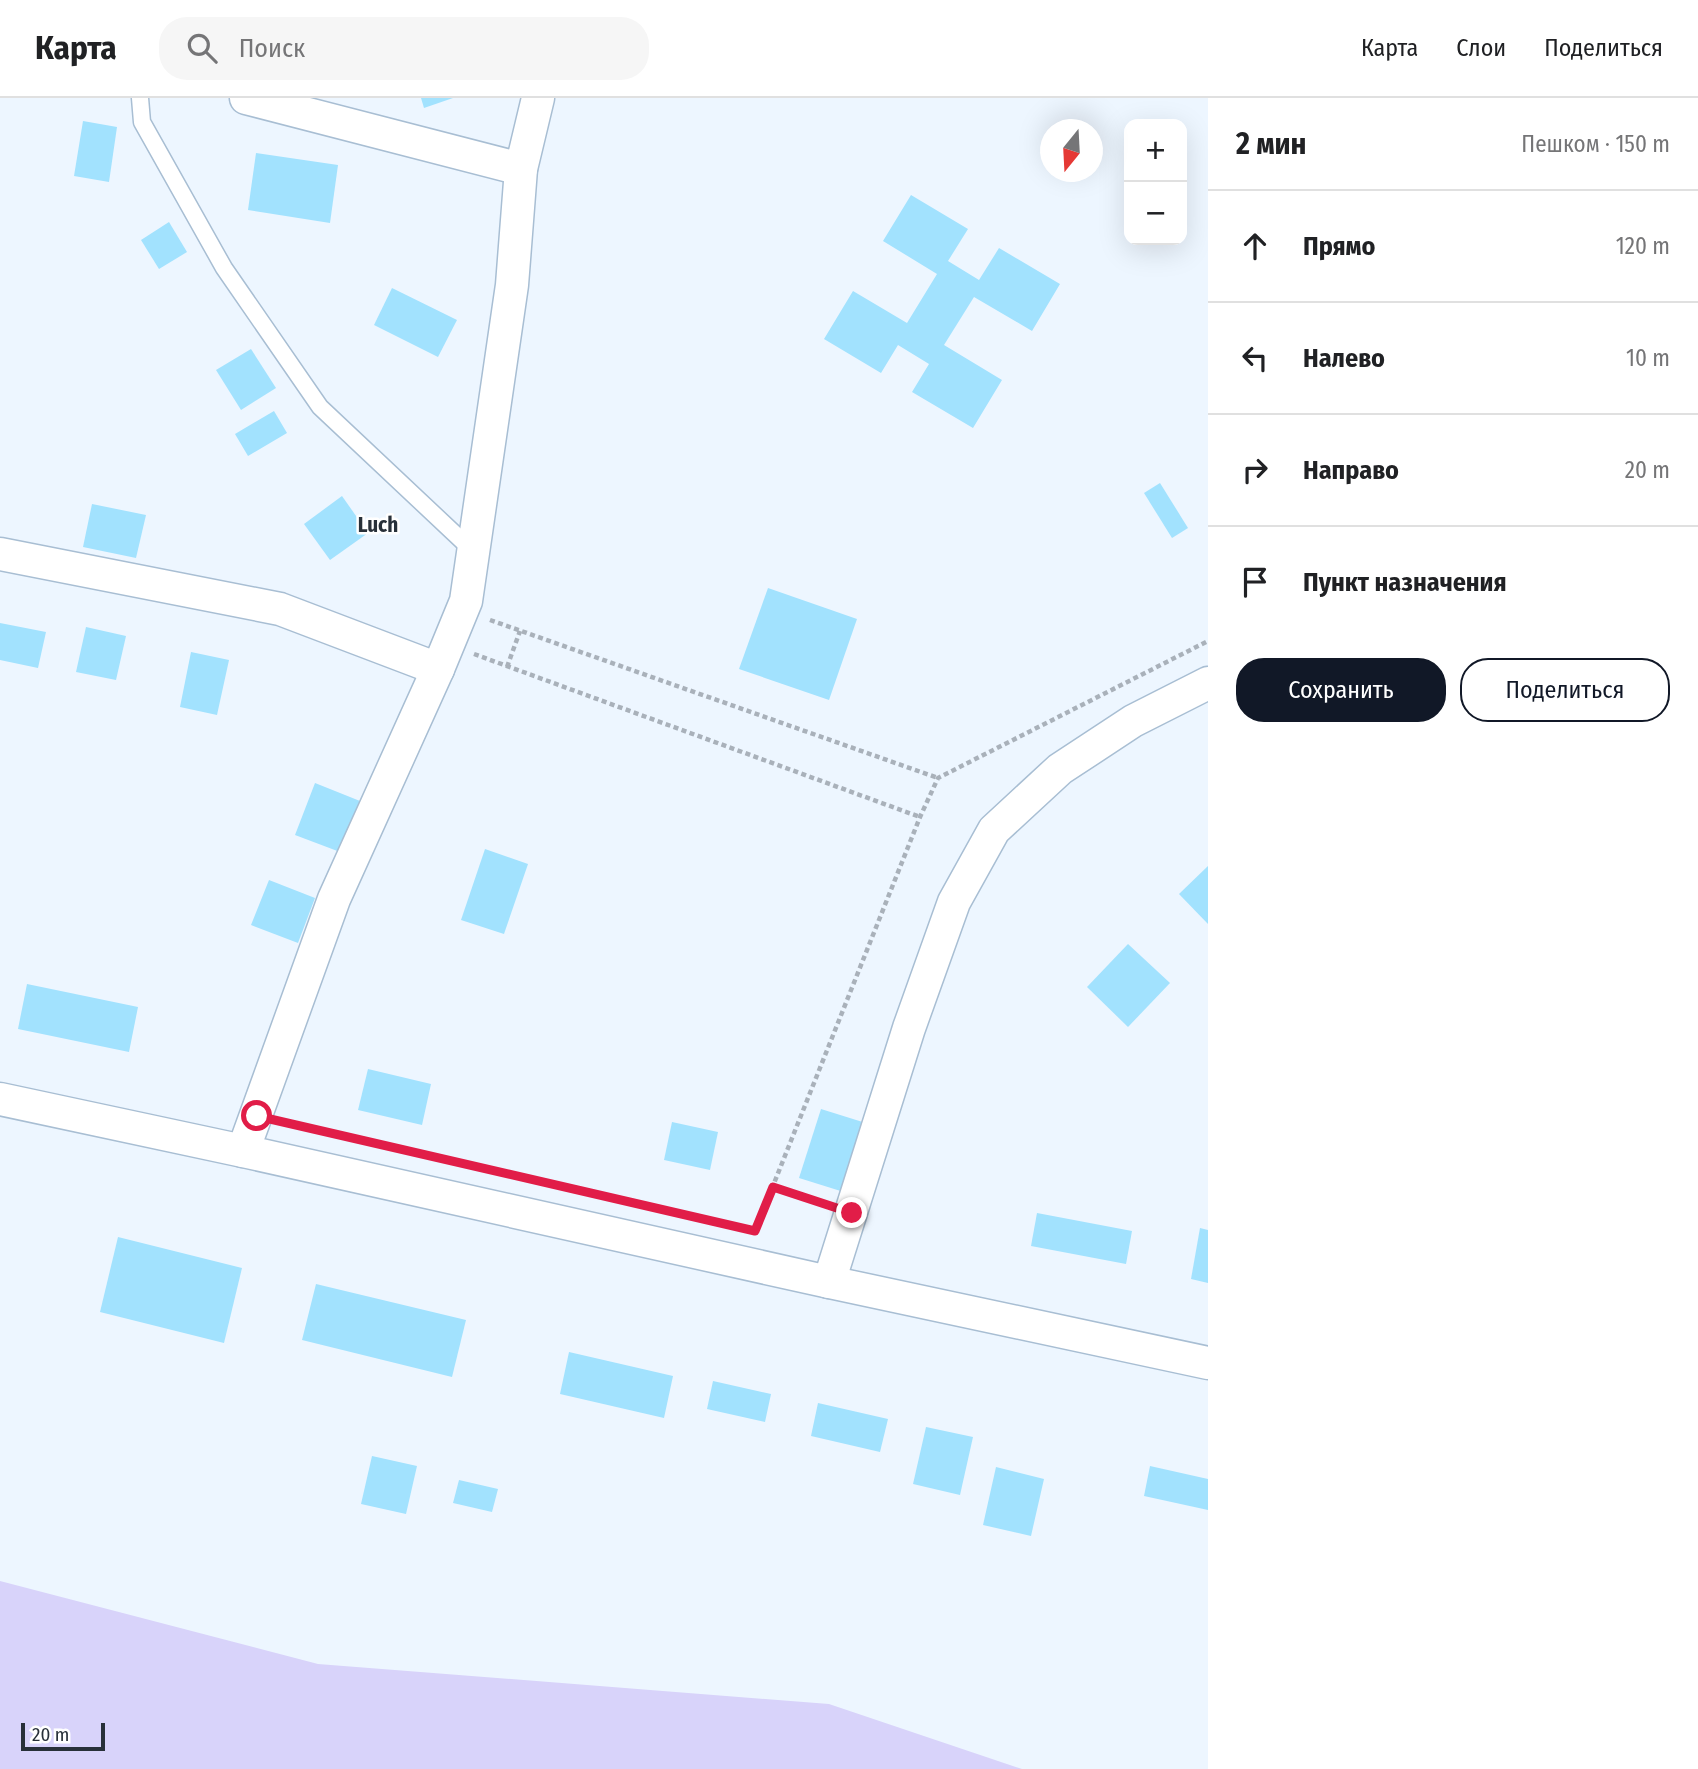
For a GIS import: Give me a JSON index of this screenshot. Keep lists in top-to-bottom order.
{
  "districts": ["Luch"],
  "scale_bar": "20 m",
  "north": "bottom",
  "page": {
    "header": "Карта",
    "search": "Поиск",
    "nav": ["Карта", "Слои", "Поделиться"],
    "heading": ["2 мин", "Пешком · 150 m"],
    "map_buttons": ["+", "−"],
    "list": [
      ["Прямо", "120 m"],
      ["Налево", "10 m"],
      ["Направо", "20 m"],
      "Пункт назначения"
    ],
    "buttons": ["Сохранить", "Поделиться"],
    "scale": "20 m"
  }
}
